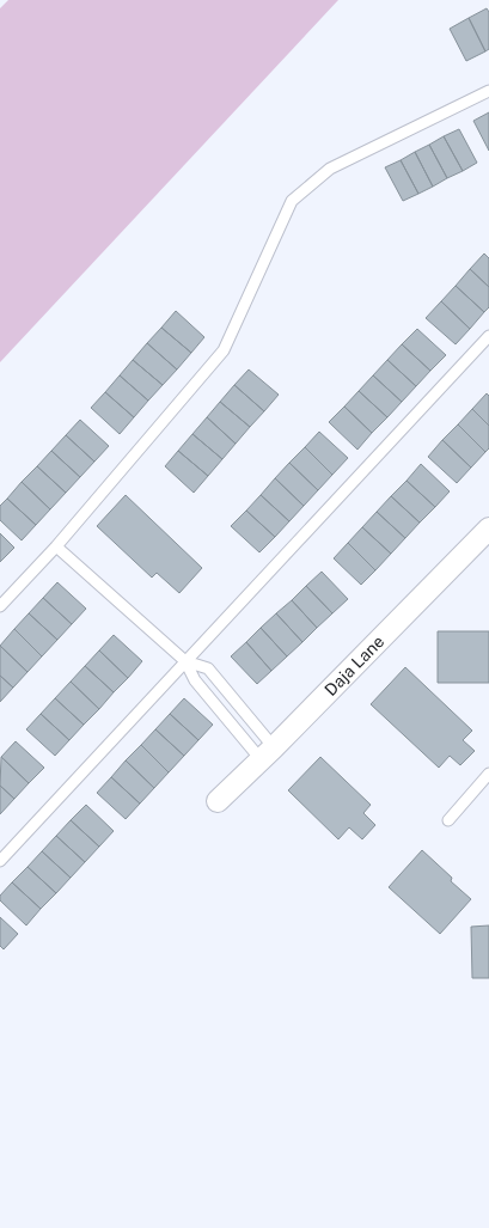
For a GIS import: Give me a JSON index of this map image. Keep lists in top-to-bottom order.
{
  "streets": {
    "street": ["Daja Lane"]
  }
}
